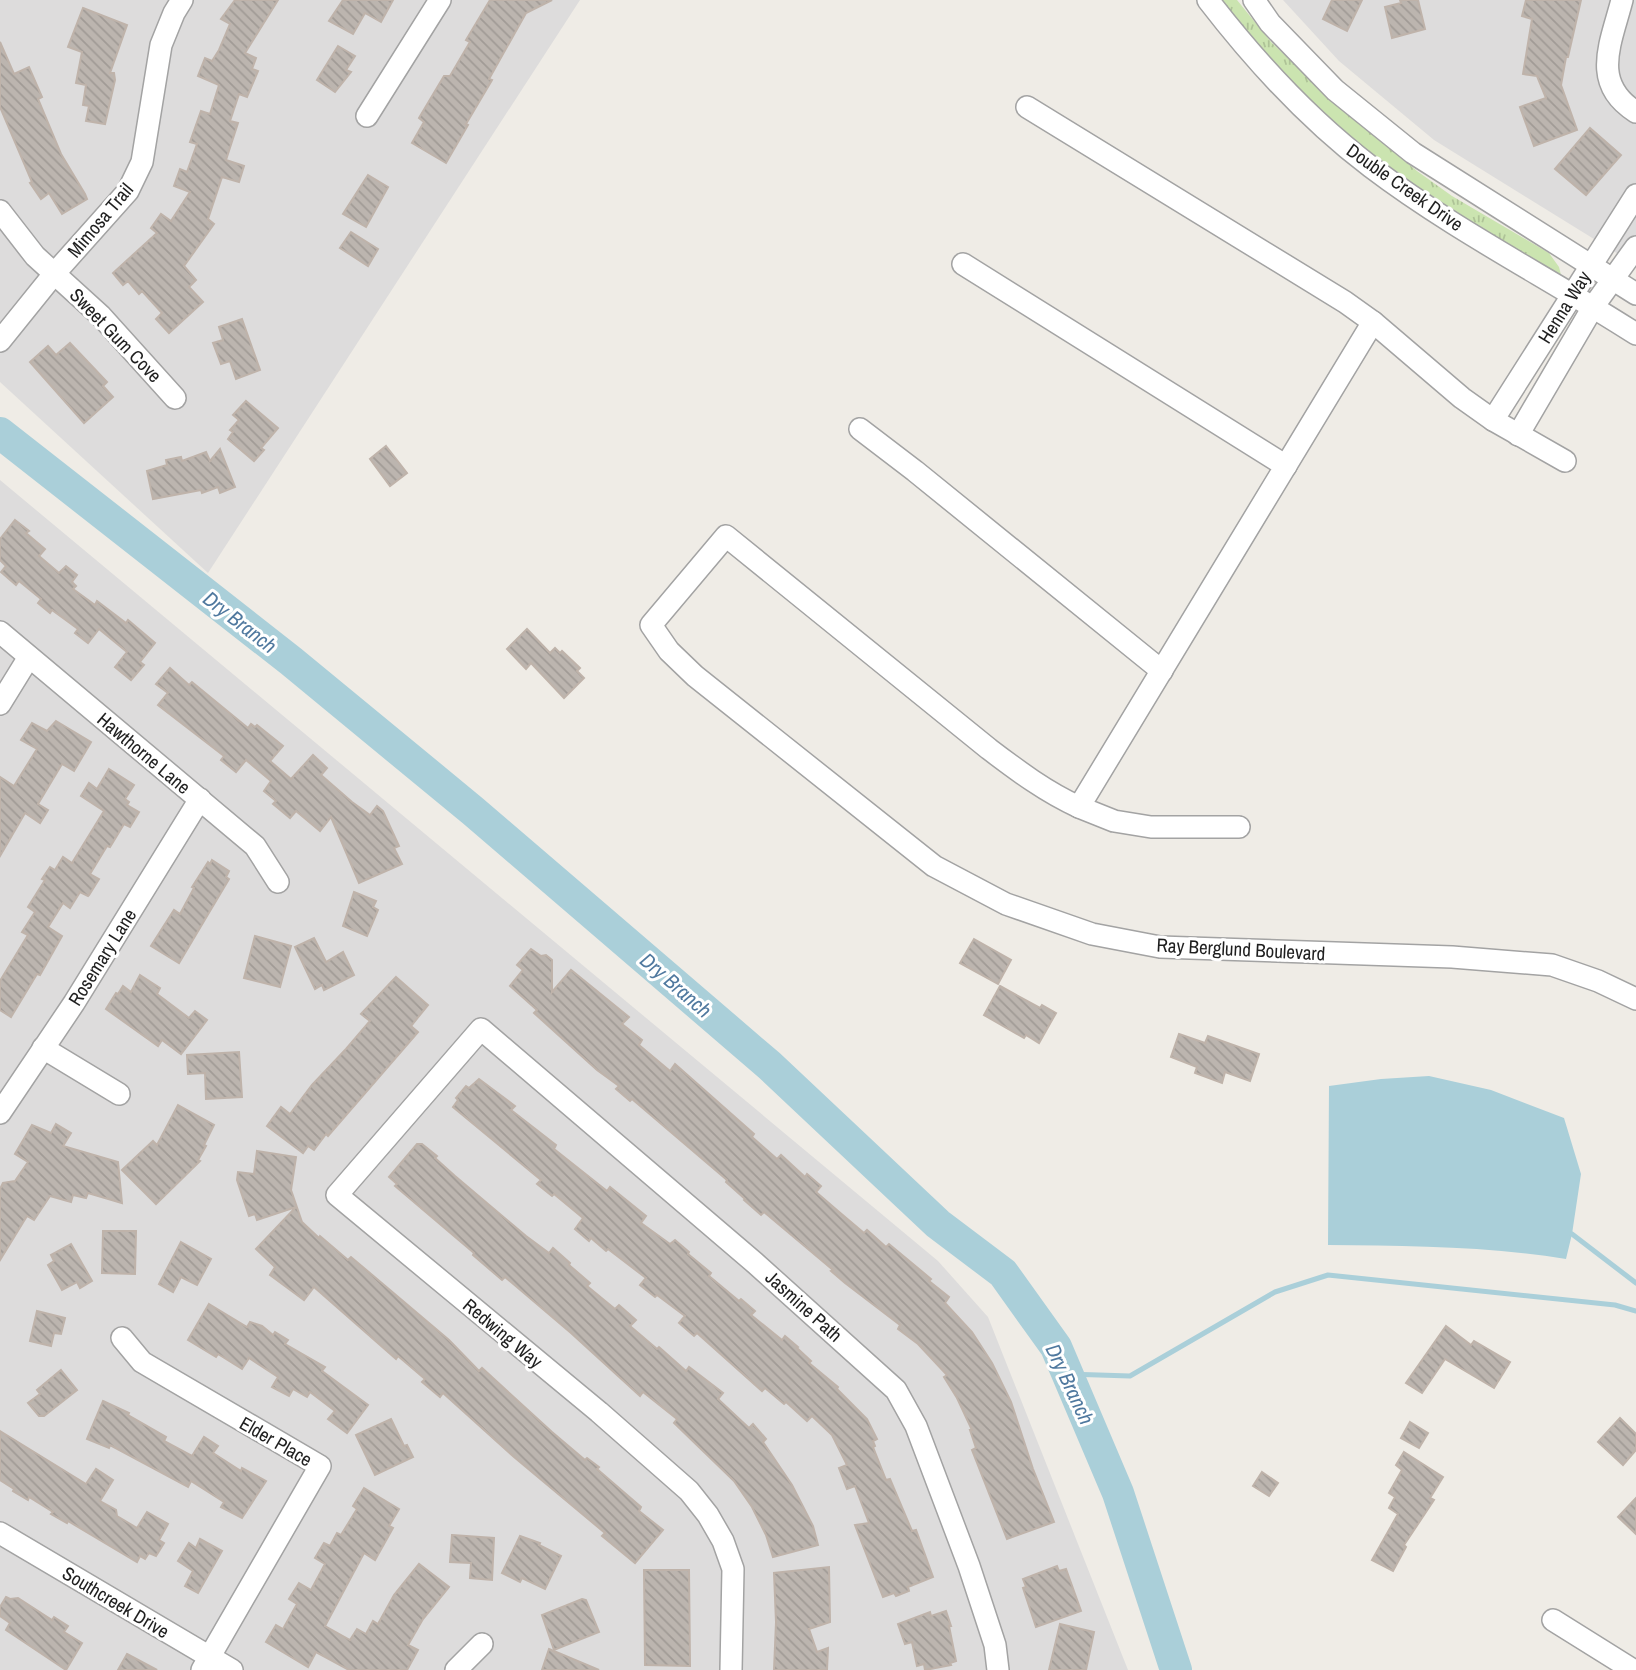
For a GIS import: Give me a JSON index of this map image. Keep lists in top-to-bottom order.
{
  "streets": {
    "street": [
      "Double Creek Drive",
      "Mimosa Trail",
      "Henna Way",
      "Sweet Gum Cove",
      "Hawthorne Lane",
      "Ray Berglund Boulevard",
      "Rosemary Lane",
      "Jasmine Path",
      "Redwing Way",
      "Elder Place",
      "Southcreek Drive"
    ]
  },
  "crossings": [
    ["Double Creek Drive", "Henna Way"],
    ["Mimosa Trail", "Sweet Gum Cove"],
    ["Hawthorne Lane", "Rosemary Lane"],
    ["Jasmine Path", "Redwing Way"],
    ["Elder Place", "Southcreek Drive"]
  ],
  "water": ["Dry Branch"]
}
